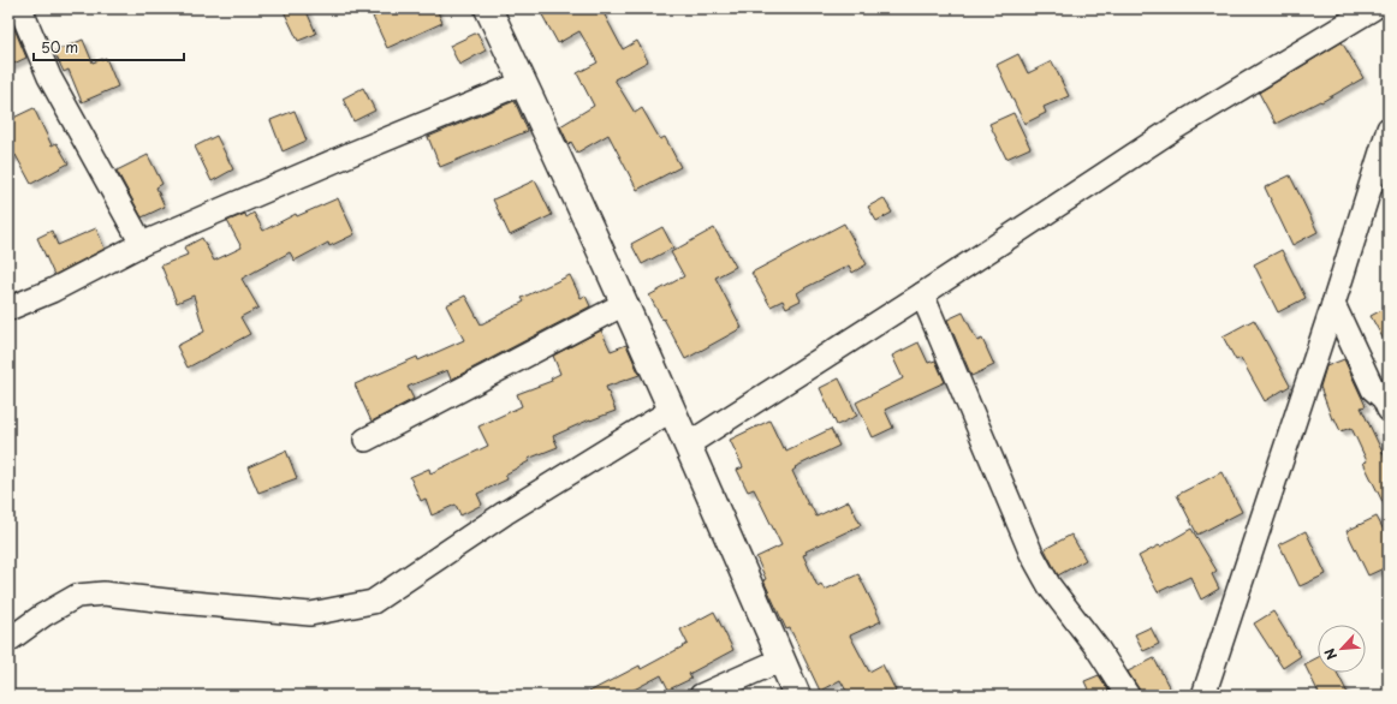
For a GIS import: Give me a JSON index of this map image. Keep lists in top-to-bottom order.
{
  "scale_bar": "50 m",
  "north": "bottom left"
}
